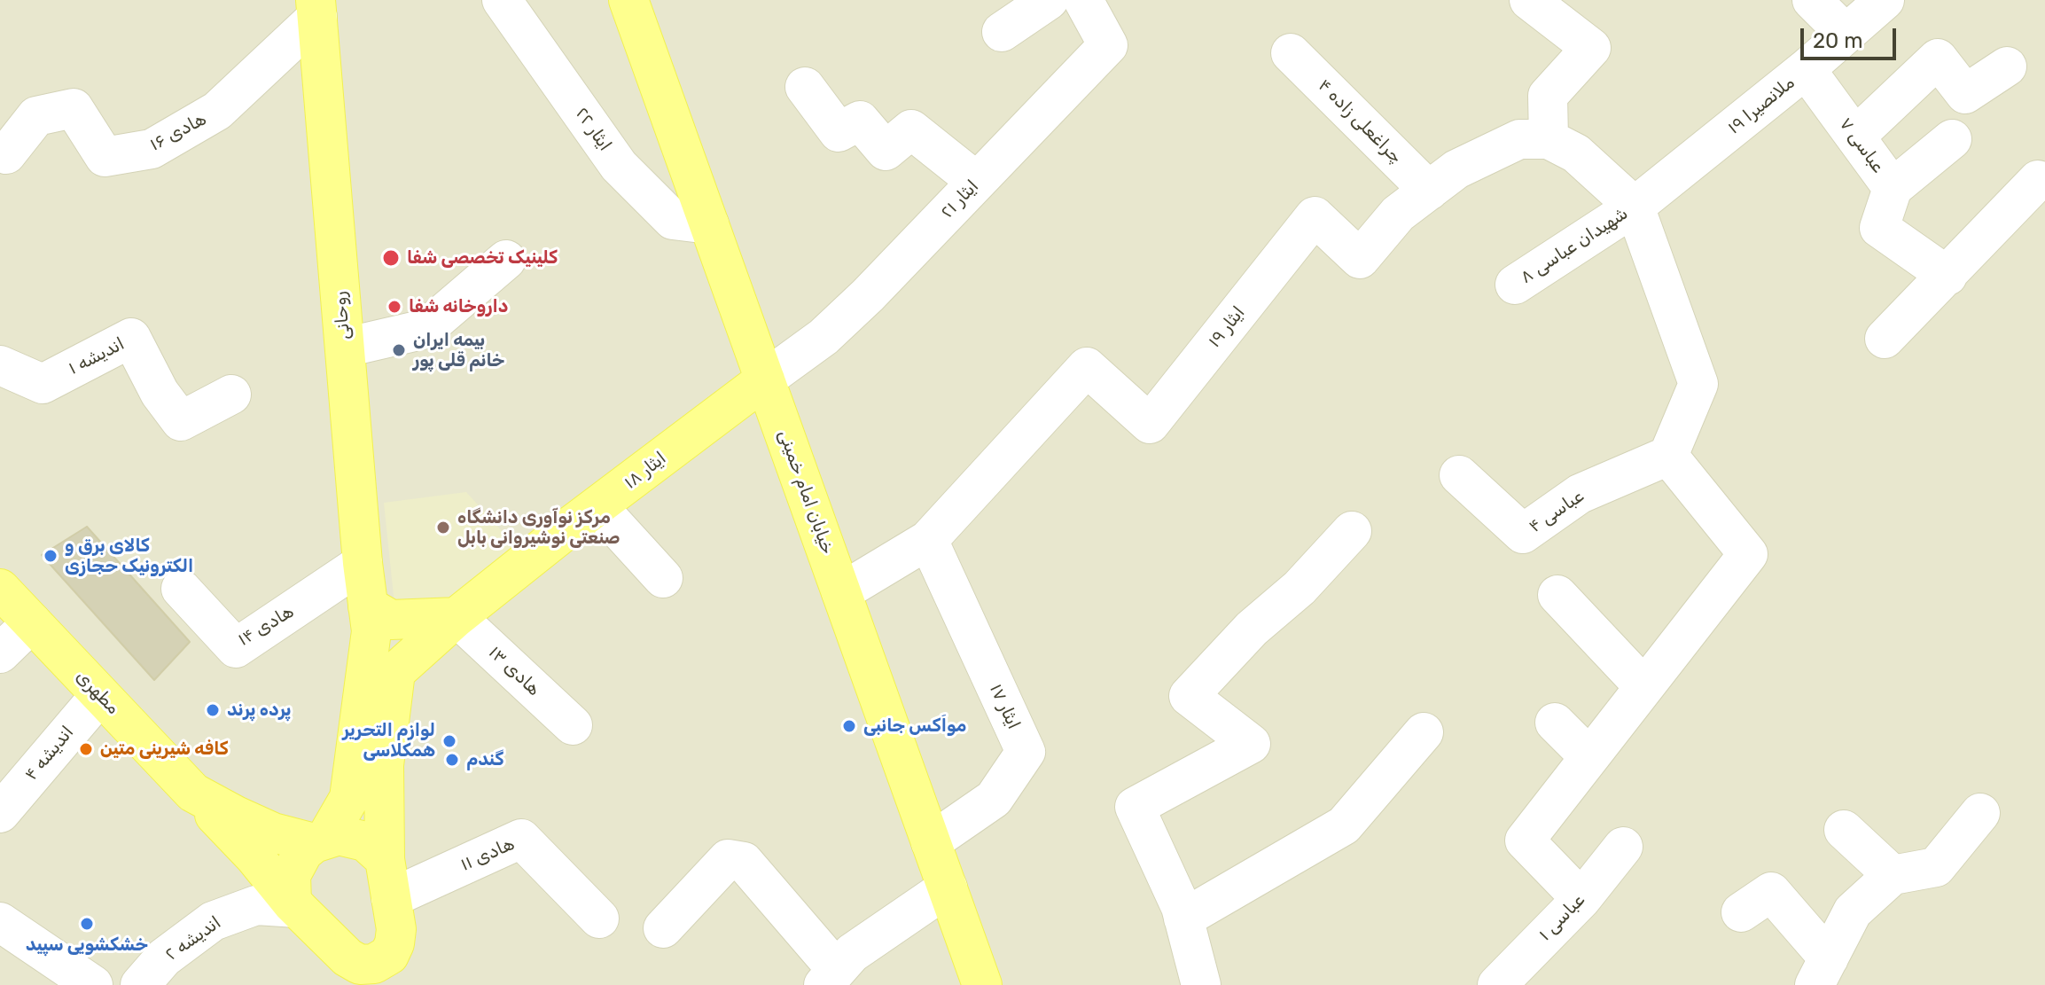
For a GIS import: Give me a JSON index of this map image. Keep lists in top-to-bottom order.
{
  "streets": {
    "main road": [
      "روحانی",
      "ایثار ۱۸",
      "خیابان امام خمینی",
      "مطهری"
    ],
    "street": [
      "ملانصیرا ۱۹",
      "چراغعلی زاده ۴",
      "ایثار ۲۲",
      "هادی ۱۶",
      "عباسی ۷",
      "ایثار ۲۱",
      "شهیدان عباسی ۸",
      "ایثار ١٩",
      "اندیشه ۱",
      "عباسی ۴",
      "هادی ۱۴",
      "هادی ۱۳",
      "ایثار ۱۷",
      "اندیشه ۴",
      "هادی ۱۱",
      "عباسی ۱",
      "اندیشه ۲"
    ]
  },
  "crossings": [
    ["ملانصیرا ۱۹", "عباسی ۷"],
    ["ملانصیرا ۱۹", "شهیدان عباسی ۸"],
    ["چراغعلی زاده ۴", "ایثار ١٩"],
    ["ایثار ۲۲", "خیابان امام خمینی"],
    ["هادی ۱۶", "روحانی"],
    ["ایثار ۲۱", "ایثار ۱۸"],
    ["ایثار ۲۱", "خیابان امام خمینی"],
    ["روحانی", "هادی ۱۴"],
    ["روحانی", "مطهری"],
    ["روحانی", "اندیشه ۲"],
    ["ایثار ١٩", "خیابان امام خمینی"],
    ["ایثار ١٩", "ایثار ۱۷"],
    ["ایثار ۱۸", "خیابان امام خمینی"],
    ["ایثار ۱۸", "هادی ۱۳"],
    ["ایثار ۱۸", "مطهری"],
    ["خیابان امام خمینی", "ایثار ۱۷"],
    ["مطهری", "اندیشه ۴"]
  ],
  "places": [
    "کلینیک تخصصی شفا",
    "داروخانه شفا",
    "بیمه ایران خانم قلی پور",
    "مرکز نوآوری دانشگاه صنعتی نوشیروانی بابل",
    "کالای برق و الکترونیک حجازی",
    "پرده پرند",
    "مواَکس جانبی",
    "لوازم التحریر همکلاسی",
    "کافه شیرینی متین",
    "گندم",
    "خشکشویی سپید"
  ],
  "scale_bar": "20 m"
}
